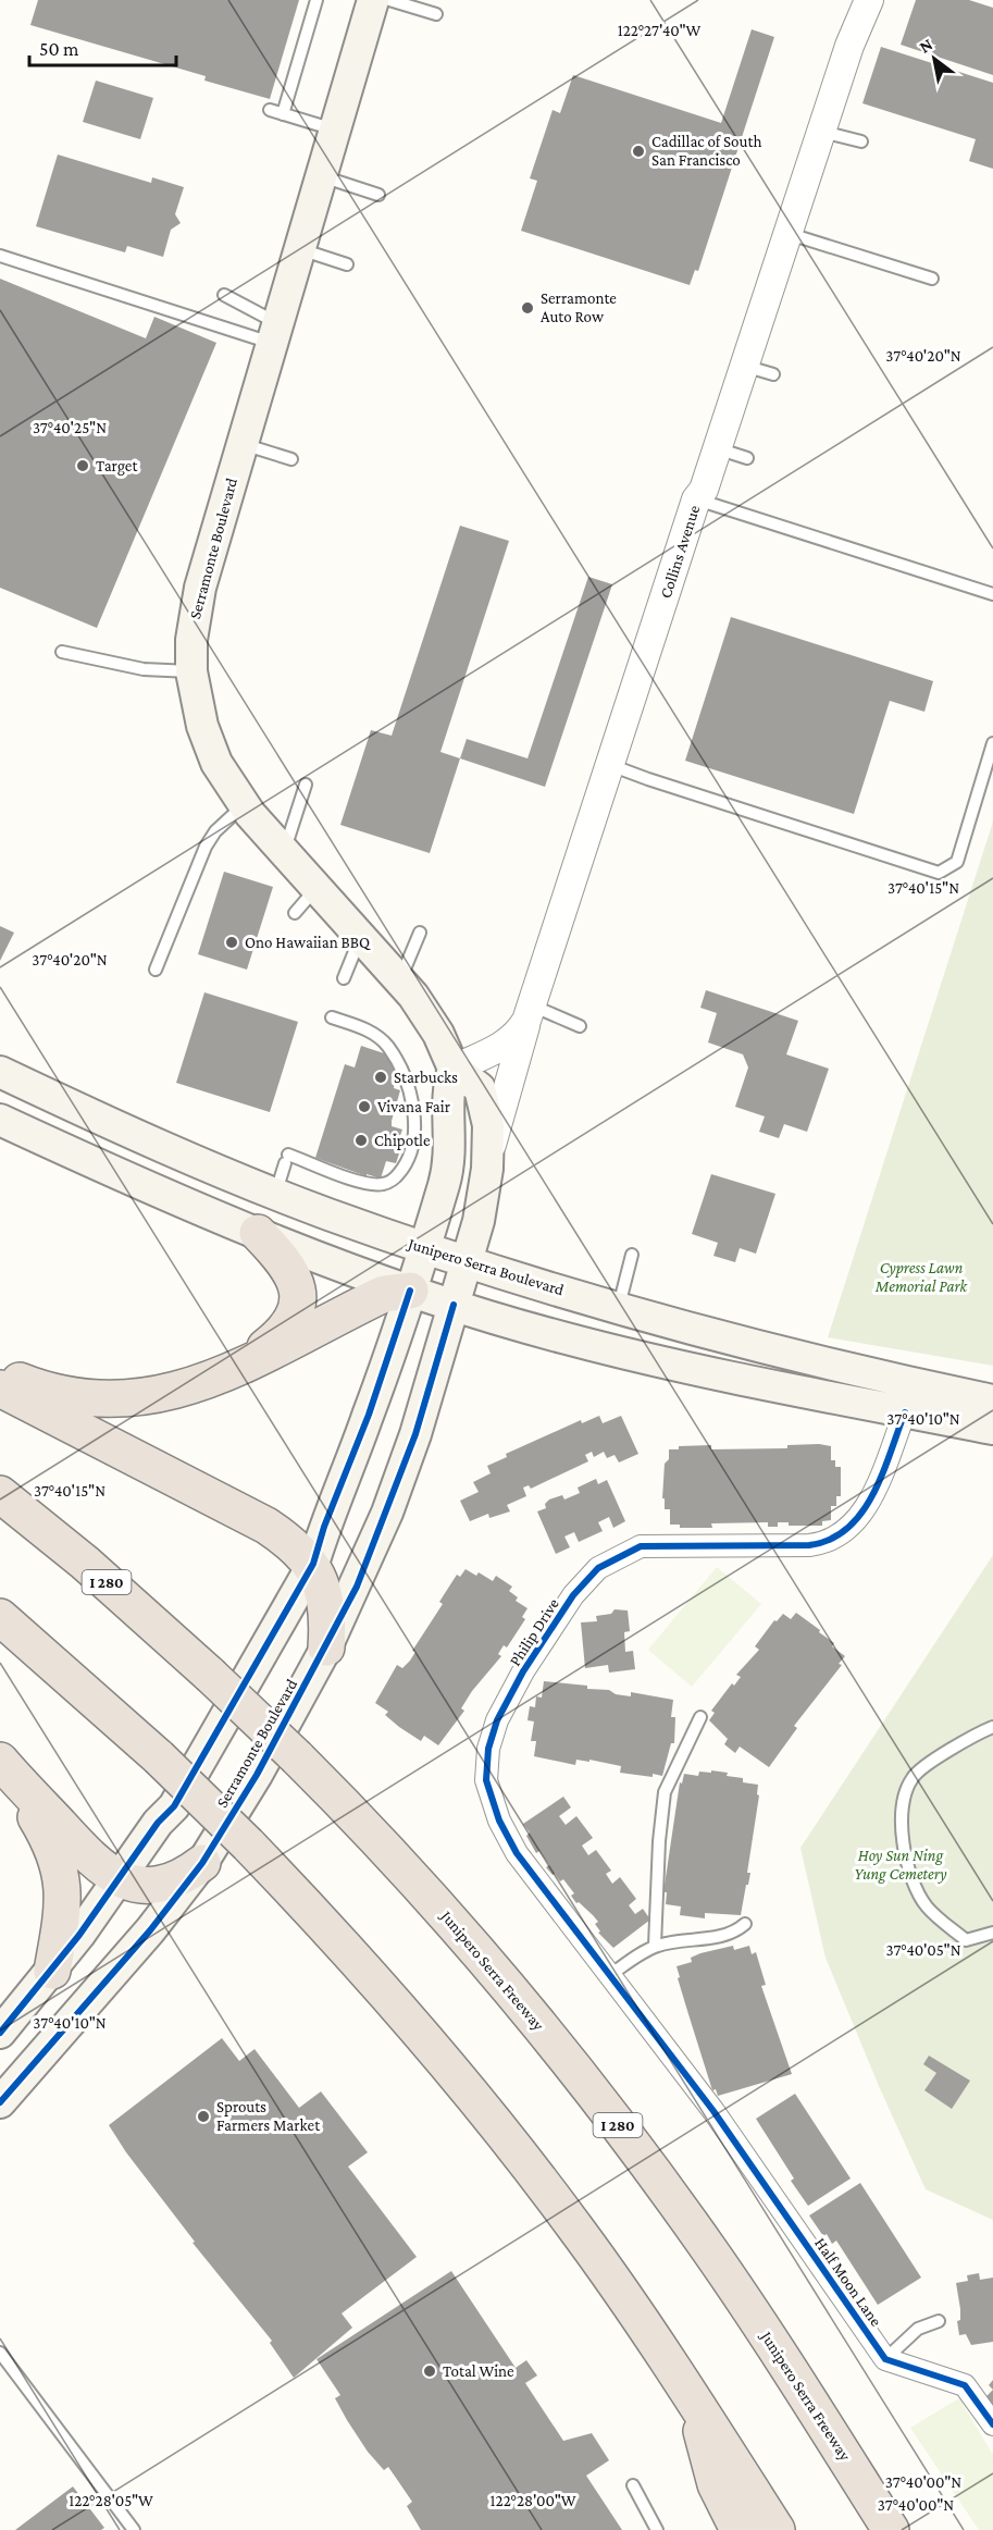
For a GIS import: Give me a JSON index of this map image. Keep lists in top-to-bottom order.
{
  "streets": {
    "highway": ["I 280", "Junipero Serra Freeway"],
    "main road": ["Serramonte Boulevard", "Junipero Serra Boulevard"],
    "street": ["Collins Avenue", "Philip Drive", "Half Moon Lane"]
  },
  "crossings": [
    ["Serramonte Boulevard", "Collins Avenue"],
    ["Serramonte Boulevard", "Junipero Serra Boulevard"],
    ["Philip Drive", "Half Moon Lane"]
  ],
  "parks": ["Cypress Lawn Memorial Park", "Hoy Sun Ning Yung Cemetery"],
  "places": [
    "Cadillac of South San Francisco",
    "Serramonte Auto Row",
    "Target",
    "Ono Hawaiian BBQ",
    "Starbucks",
    "Vivana Fair",
    "Chipotle",
    "Sprouts Farmers Market",
    "Total Wine"
  ],
  "scale_bar": "50 m",
  "north": "top left",
  "coordinates": [
    "122°27'40\"W",
    "37°40'20\"N",
    "37°40'25\"N",
    "37°40'15\"N",
    "37°40'10\"N",
    "37°40'05\"N",
    "37°40'00\"N",
    "122°28'05\"W",
    "122°28'00\"W"
  ]
}
